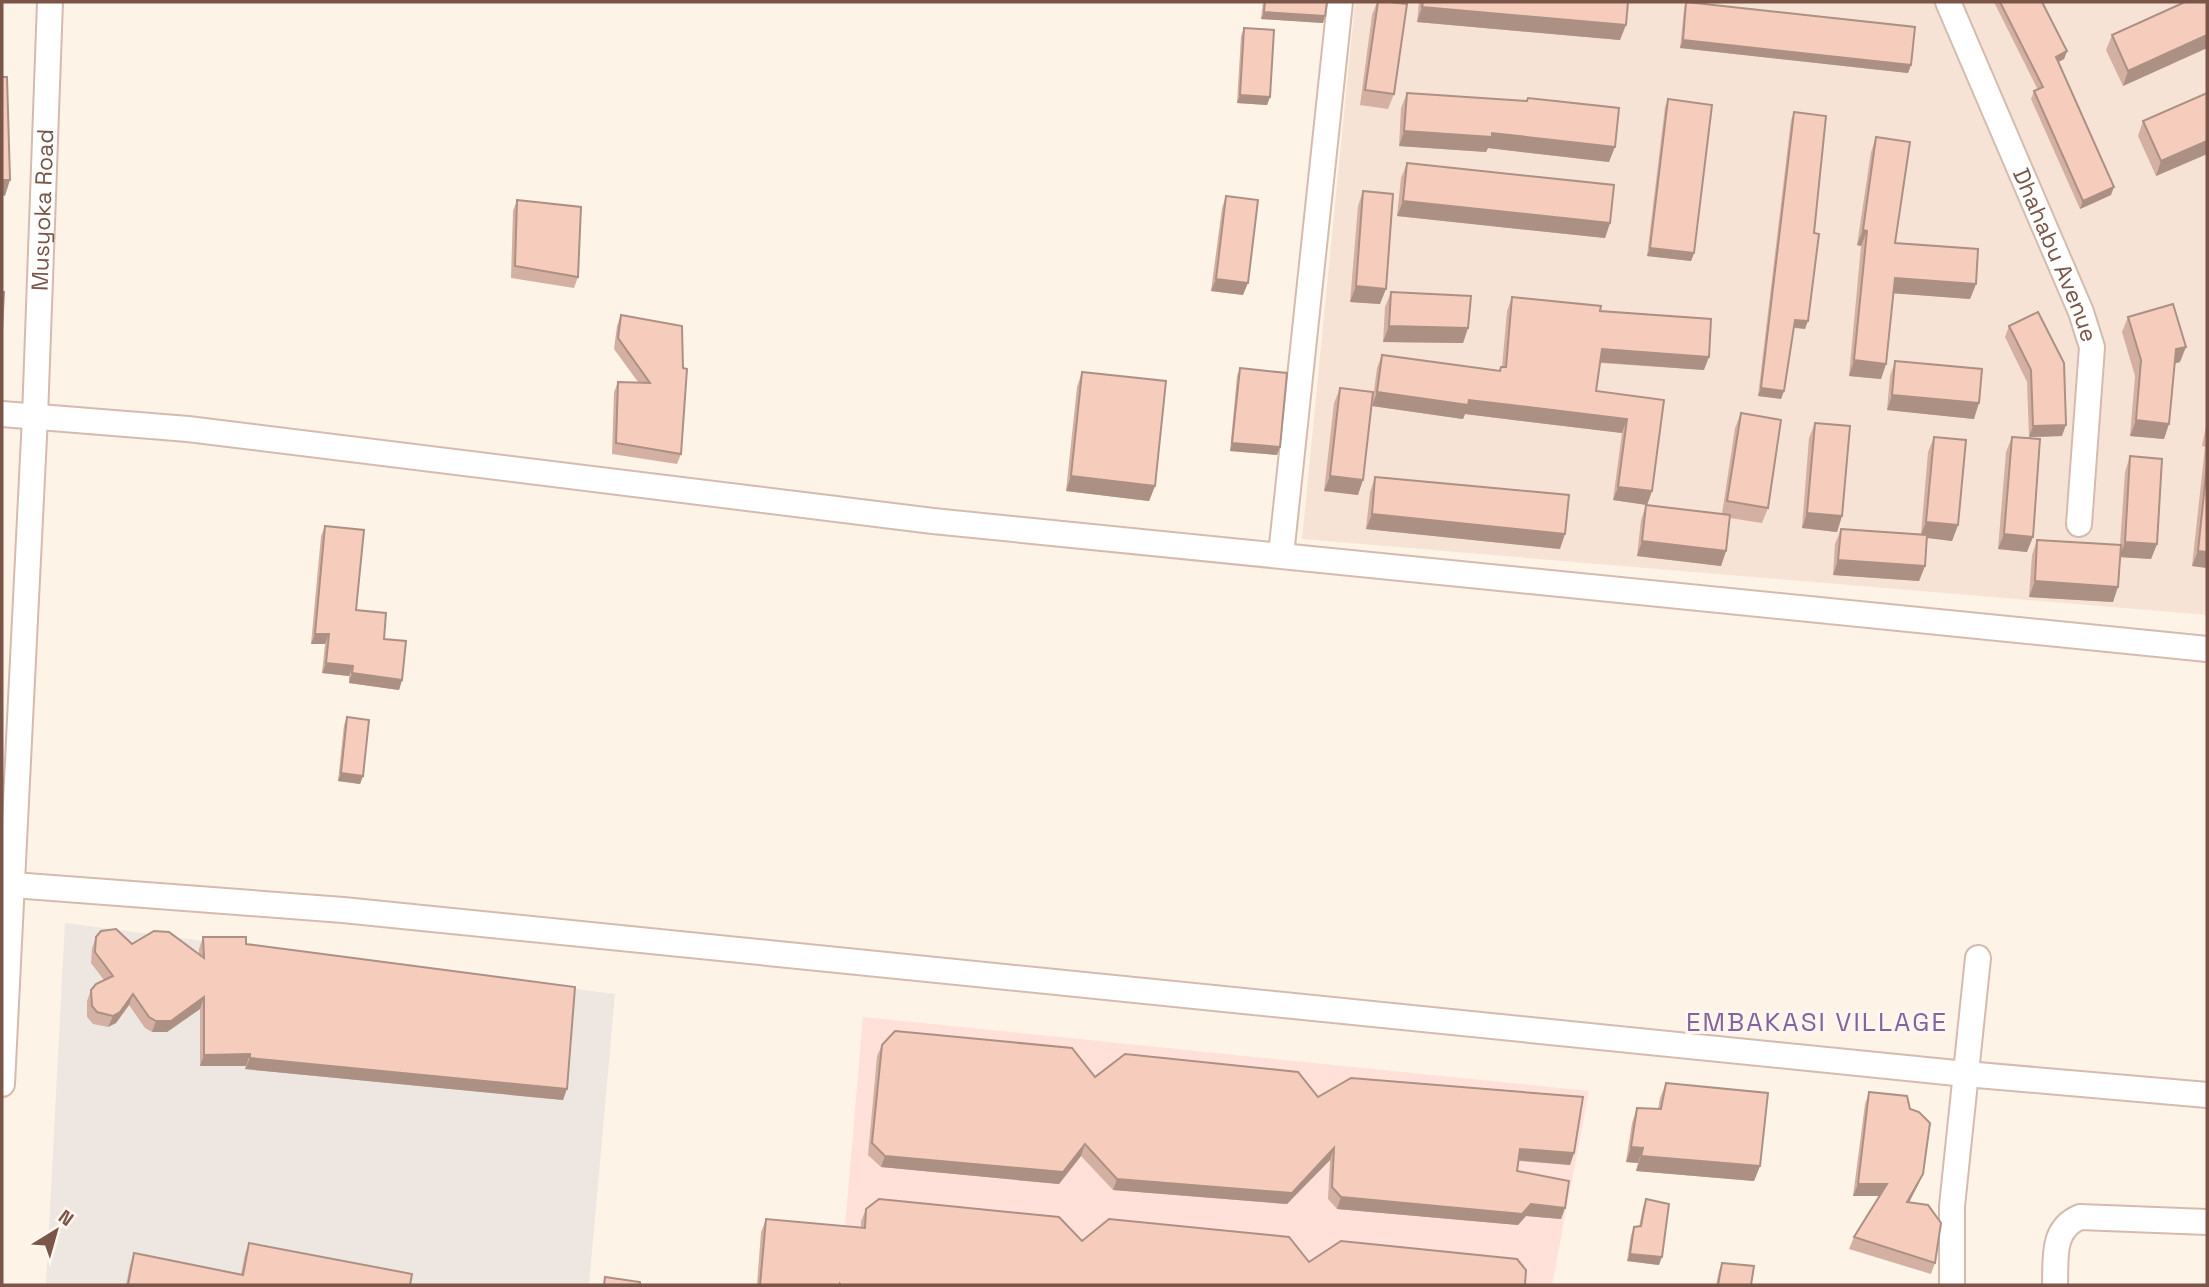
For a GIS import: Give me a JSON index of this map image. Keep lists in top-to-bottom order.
{
  "streets": {
    "street": ["Musyoka Road", "Dhahabu Avenue"]
  },
  "districts": ["EMBAKASI VILLAGE"],
  "north": "top right"
}
